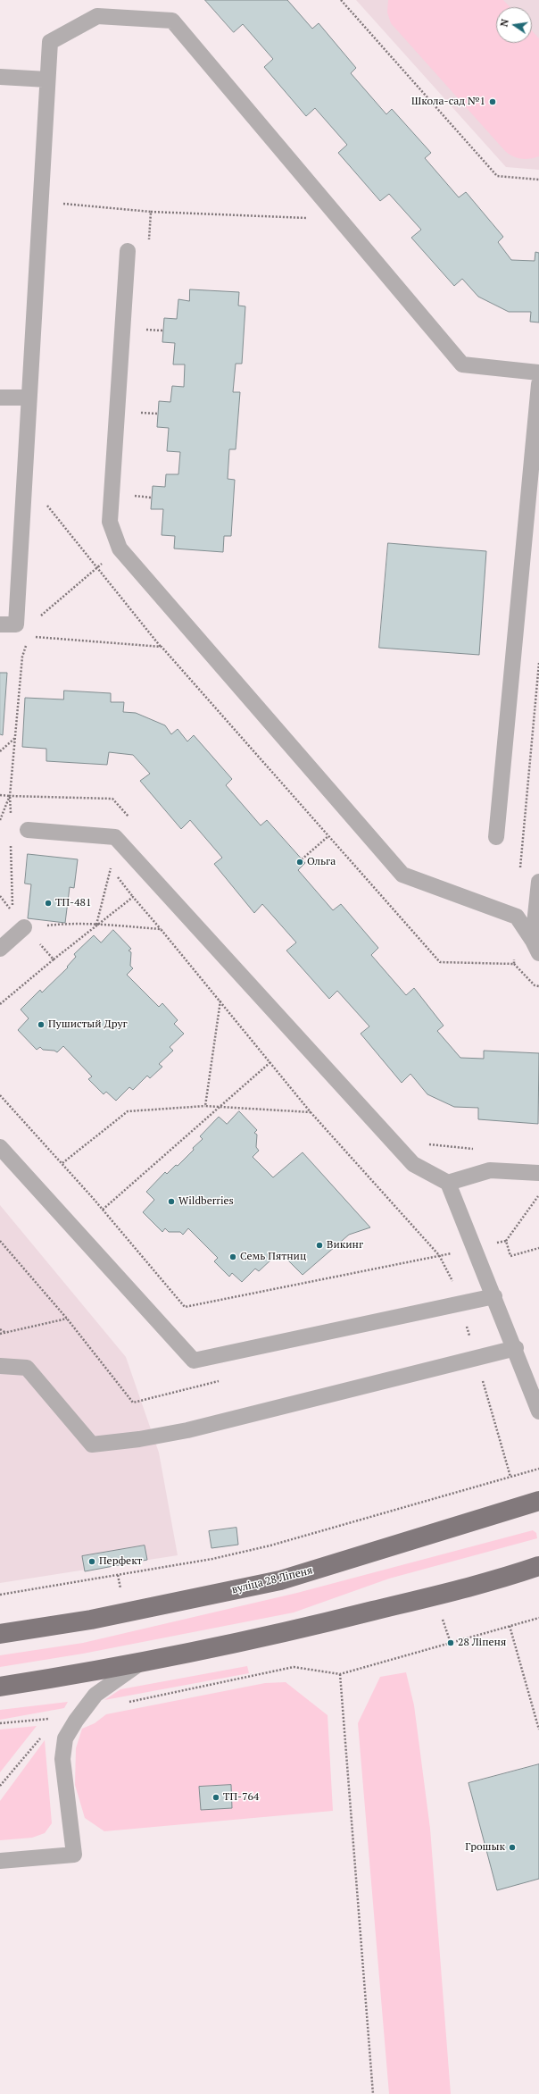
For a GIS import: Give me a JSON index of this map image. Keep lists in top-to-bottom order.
{
  "streets": {
    "main road": ["вуліца 28 Ліпеня"]
  },
  "places": [
    "Школа-сад №1",
    "Ольга",
    "ТП-481",
    "Пушистый Друг",
    "Wildberries",
    "Викинг",
    "Семь Пятниц",
    "Перфект",
    "28 Ліпеня",
    "ТП-764",
    "Грошык"
  ],
  "north": "left"
}
